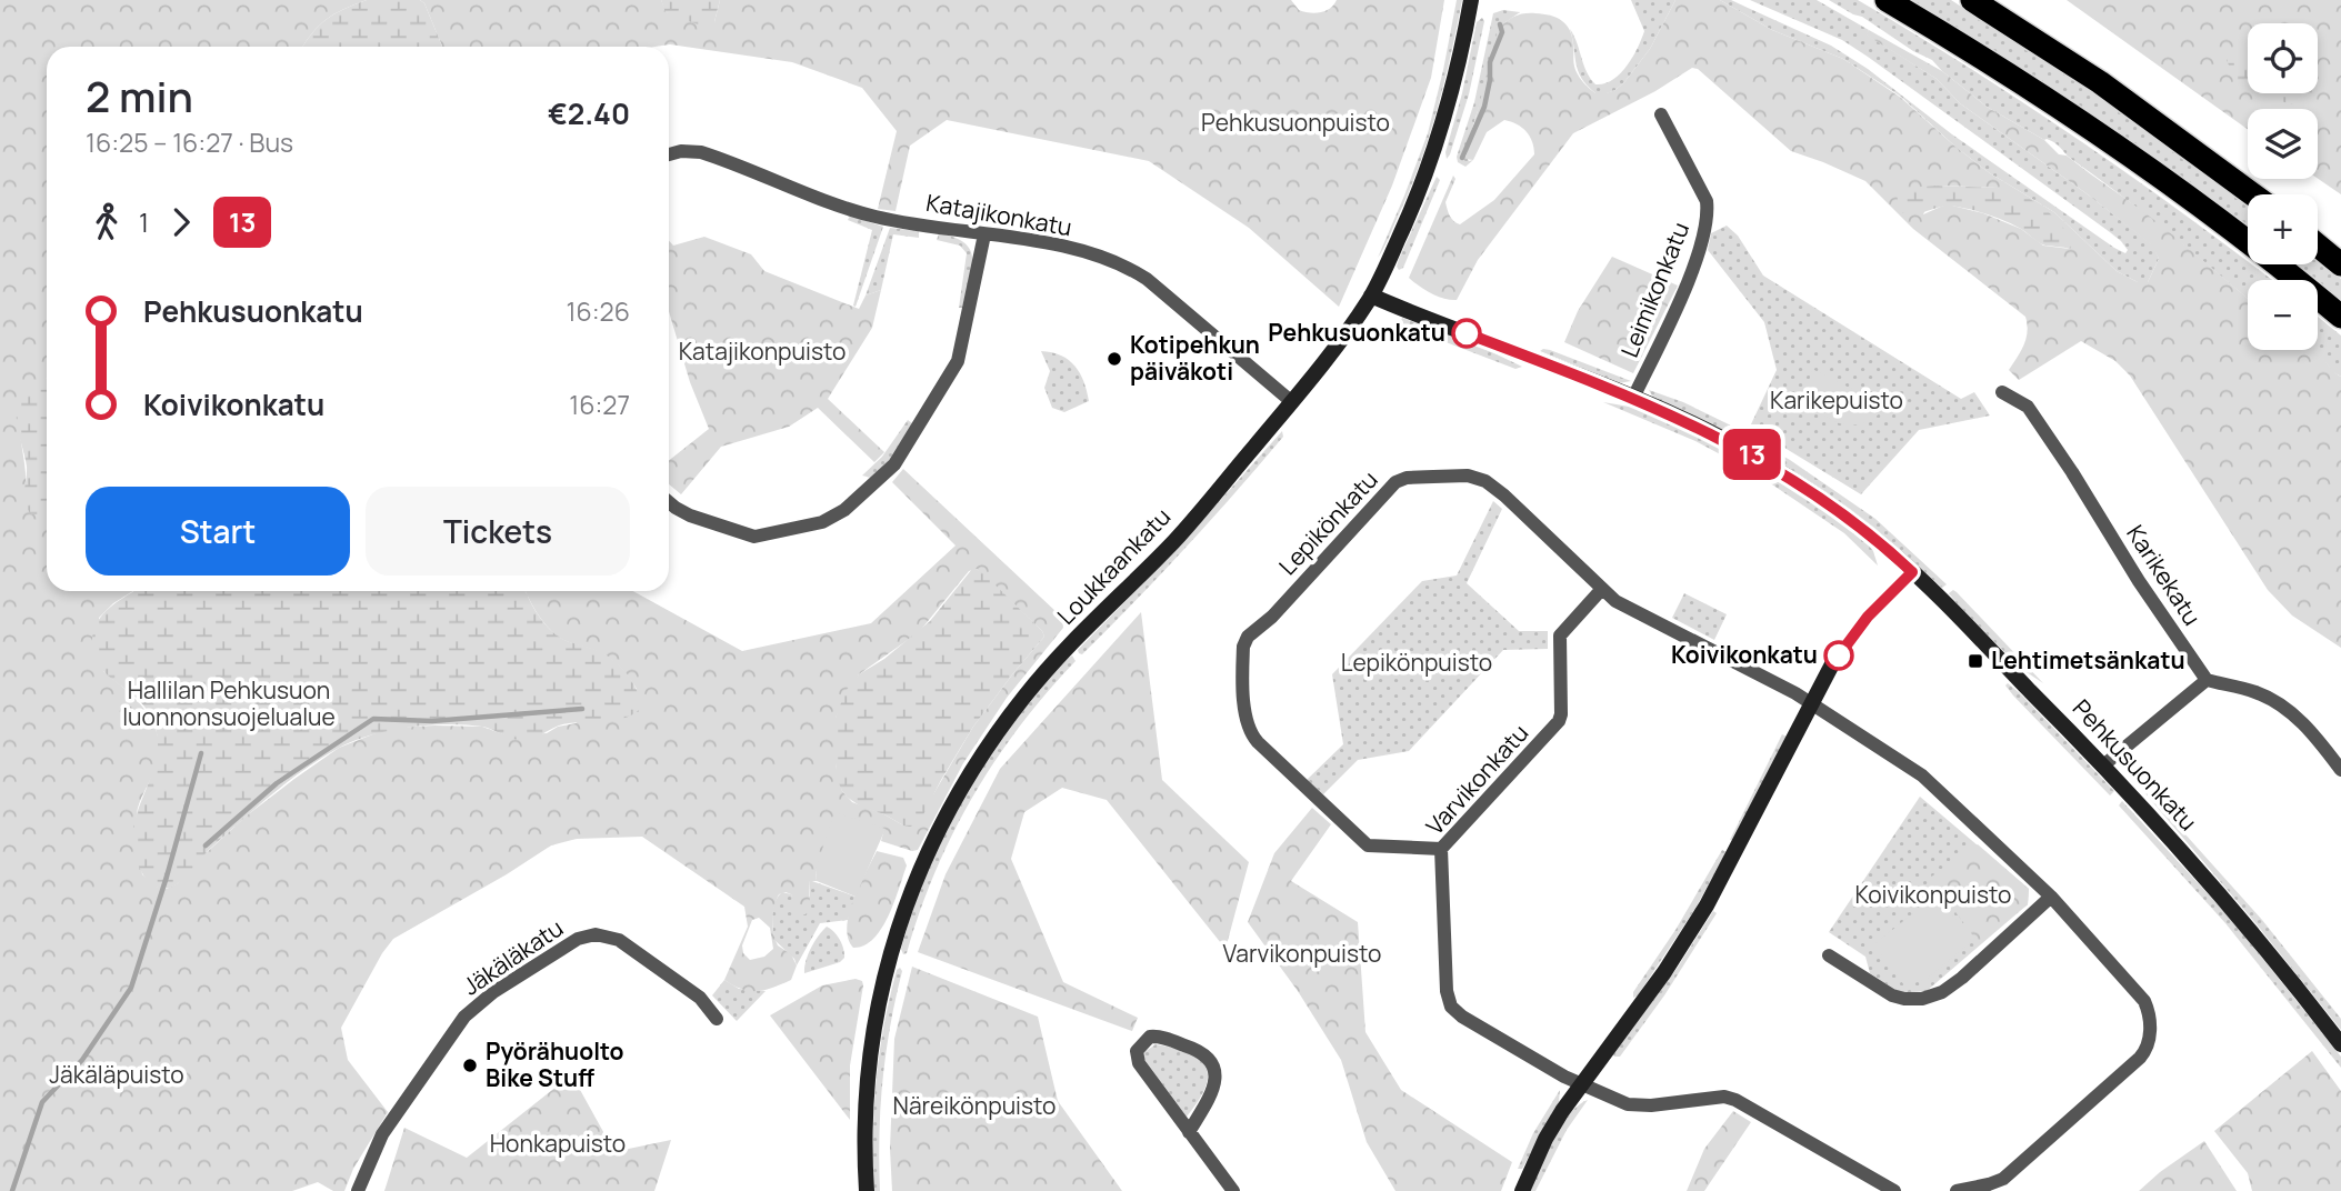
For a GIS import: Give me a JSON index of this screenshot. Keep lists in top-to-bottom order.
{
  "streets": {
    "street": [
      "Katajikonkatu",
      "Leimikonkatu",
      "Lepikönkatu",
      "Loukkaankatu",
      "Karikekatu",
      "Pehkusuonkatu",
      "Varvikonkatu",
      "Jäkäläkatu"
    ]
  },
  "crossings": [
    ["Katajikonkatu", "Loukkaankatu"],
    ["Leimikonkatu", "Pehkusuonkatu"],
    ["Lepikönkatu", "Varvikonkatu"],
    ["Loukkaankatu", "Pehkusuonkatu"]
  ],
  "parks": [
    "Pehkusuonpuisto",
    "Katajikonpuisto",
    "Karikepuisto",
    "Lepikönpuisto",
    "Hallilan Pehkusuon luonnonsuojelualue",
    "Koivikonpuisto",
    "Varvikonpuisto",
    "Jäkäläpuisto",
    "Näreikönpuisto",
    "Honkapuisto"
  ],
  "places": {
    "other": [
      "Pehkusuonkatu",
      "Kotipehkun päiväkoti",
      "Koivikonkatu",
      "Pyörähuolto Bike Stuff"
    ],
    "transit": ["Lehtimetsänkatu"]
  },
  "lines": ["bus line 13"],
  "page": {
    "on_map": "13",
    "map_buttons": ["+", "−"],
    "heading": ["2 min", "16:25 – 16:27 · Bus", "€2.40"],
    "legs": ["1", "13"],
    "list": [
      {
        "name": "Pehkusuonkatu",
        "value": "16:26"
      },
      {
        "name": "Koivikonkatu",
        "value": "16:27"
      }
    ],
    "buttons": ["Start", "Tickets"]
  }
}
